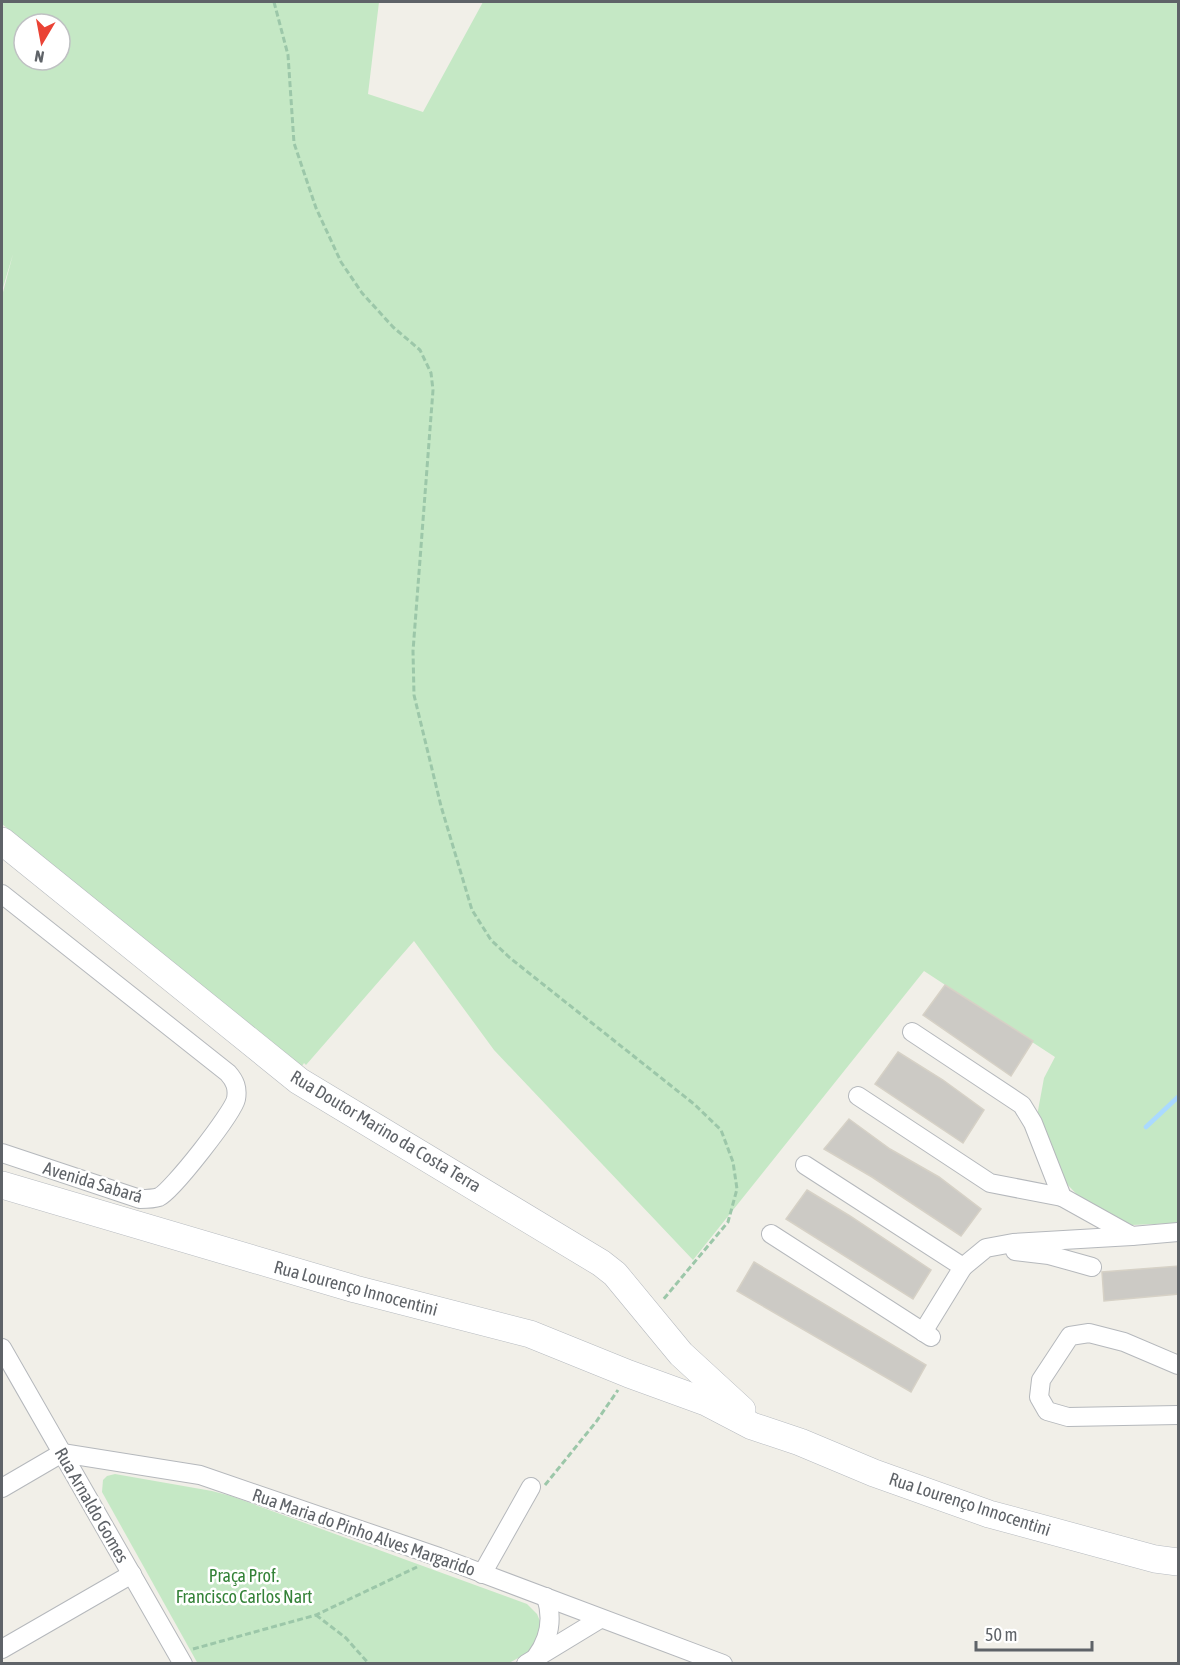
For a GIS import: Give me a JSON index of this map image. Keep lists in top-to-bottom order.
{
  "streets": {
    "main road": ["Rua Doutor Marino da Costa Terra", "Rua Lourenço Innocentini"],
    "street": ["Avenida Sabará", "Rua Arnaldo Gomes", "Rua Maria do Pinho Alves Margarido"]
  },
  "crossings": [
    ["Rua Doutor Marino da Costa Terra", "Rua Lourenço Innocentini"],
    ["Rua Arnaldo Gomes", "Rua Maria do Pinho Alves Margarido"]
  ],
  "parks": ["Praça Prof. Francisco Carlos Nart"],
  "scale_bar": "50 m",
  "north": "bottom"
}
